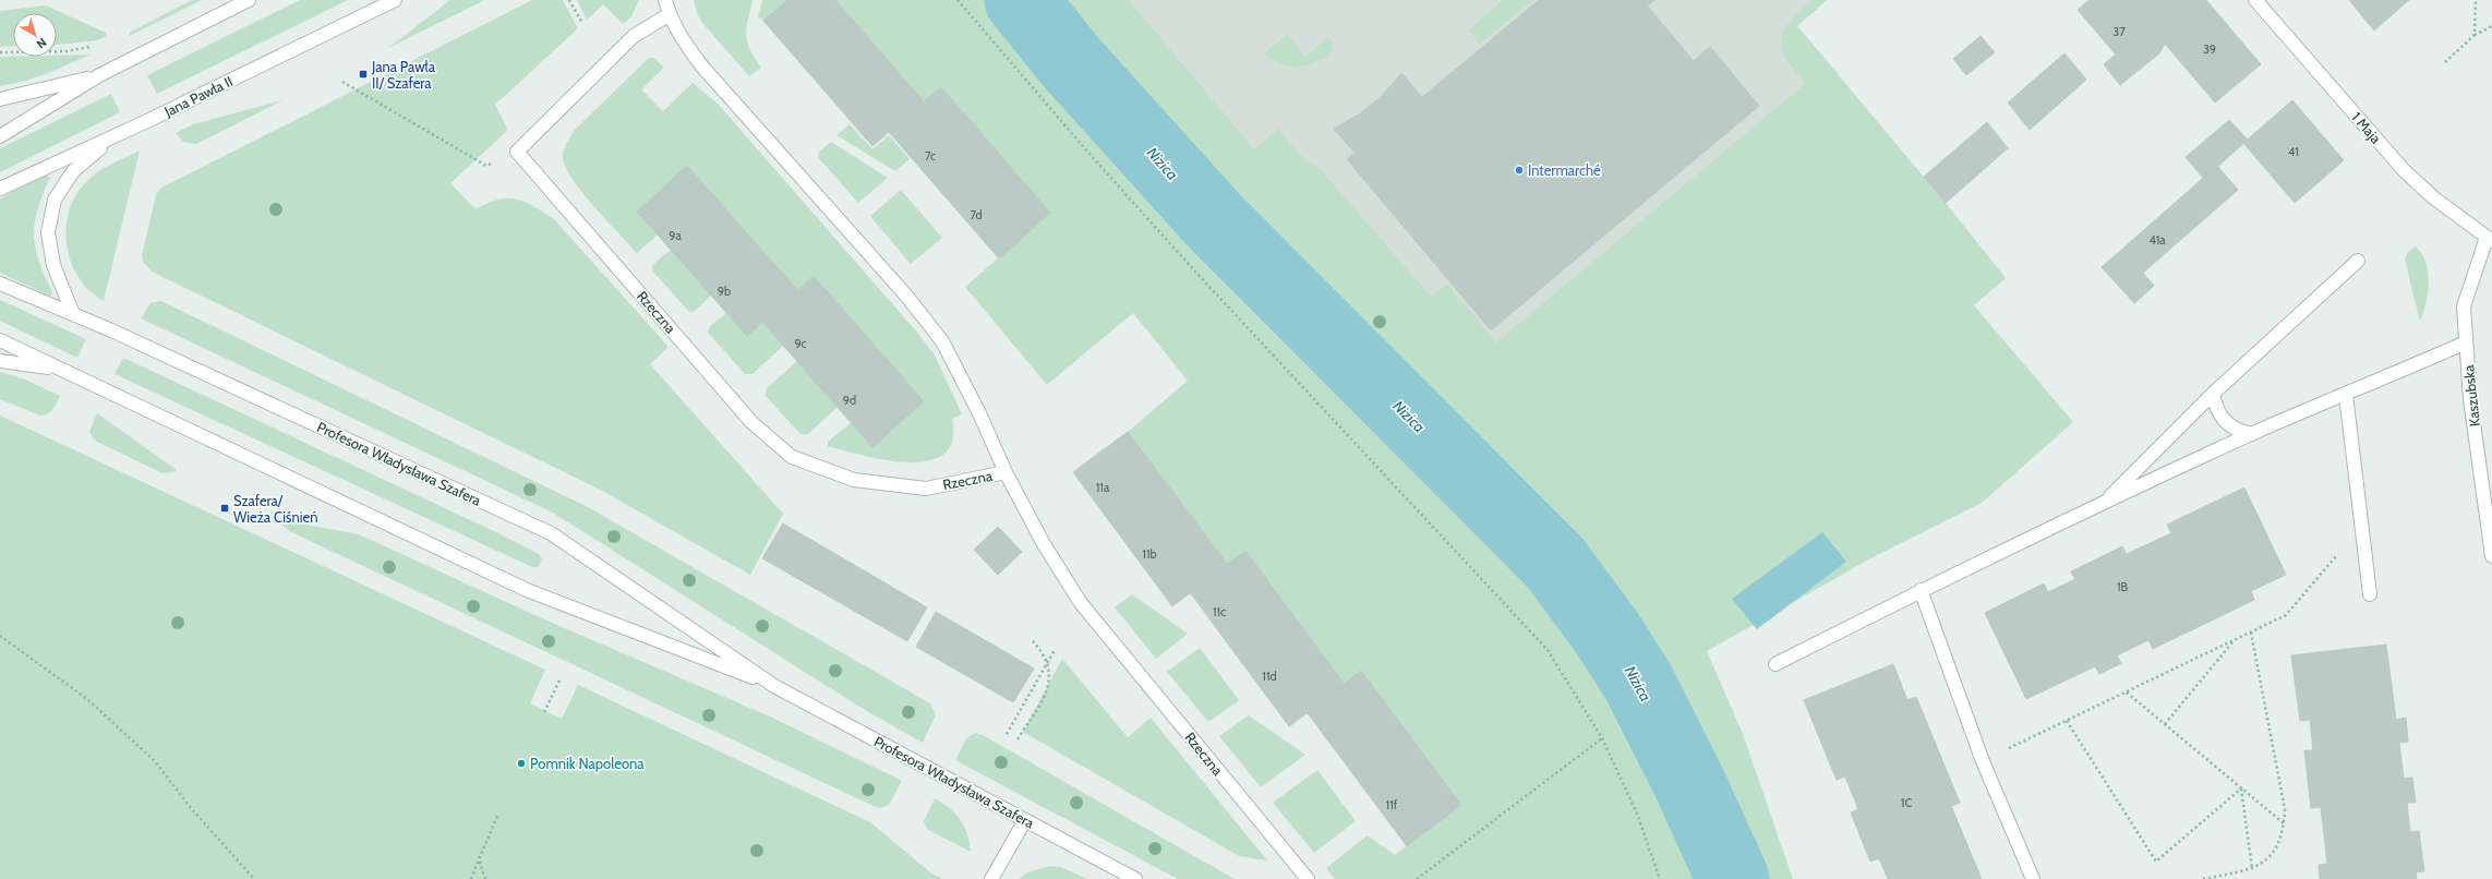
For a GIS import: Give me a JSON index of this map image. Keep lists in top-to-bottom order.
{
  "streets": {
    "street": [
      "Jana Pawła II",
      "1 Maja",
      "Rzeczna",
      "Kaszubska",
      "Profesora Władysława Szafera"
    ]
  },
  "crossings": [
    ["1 Maja", "Kaszubska"]
  ],
  "water": ["Nizica"],
  "places": {
    "transit": ["Jana Pawła II/ Szafera", "Szafera/ Wieża Ciśnień"],
    "other": ["Intermarché", "Pomnik Napoleona"]
  },
  "house_numbers": [
    "37",
    "39",
    "41",
    "7c",
    "7d",
    "9a",
    "41a",
    "9b",
    "9c",
    "9d",
    "11a",
    "11b",
    "1B",
    "11c",
    "11d",
    "1C",
    "11f"
  ],
  "north": "bottom right"
}
